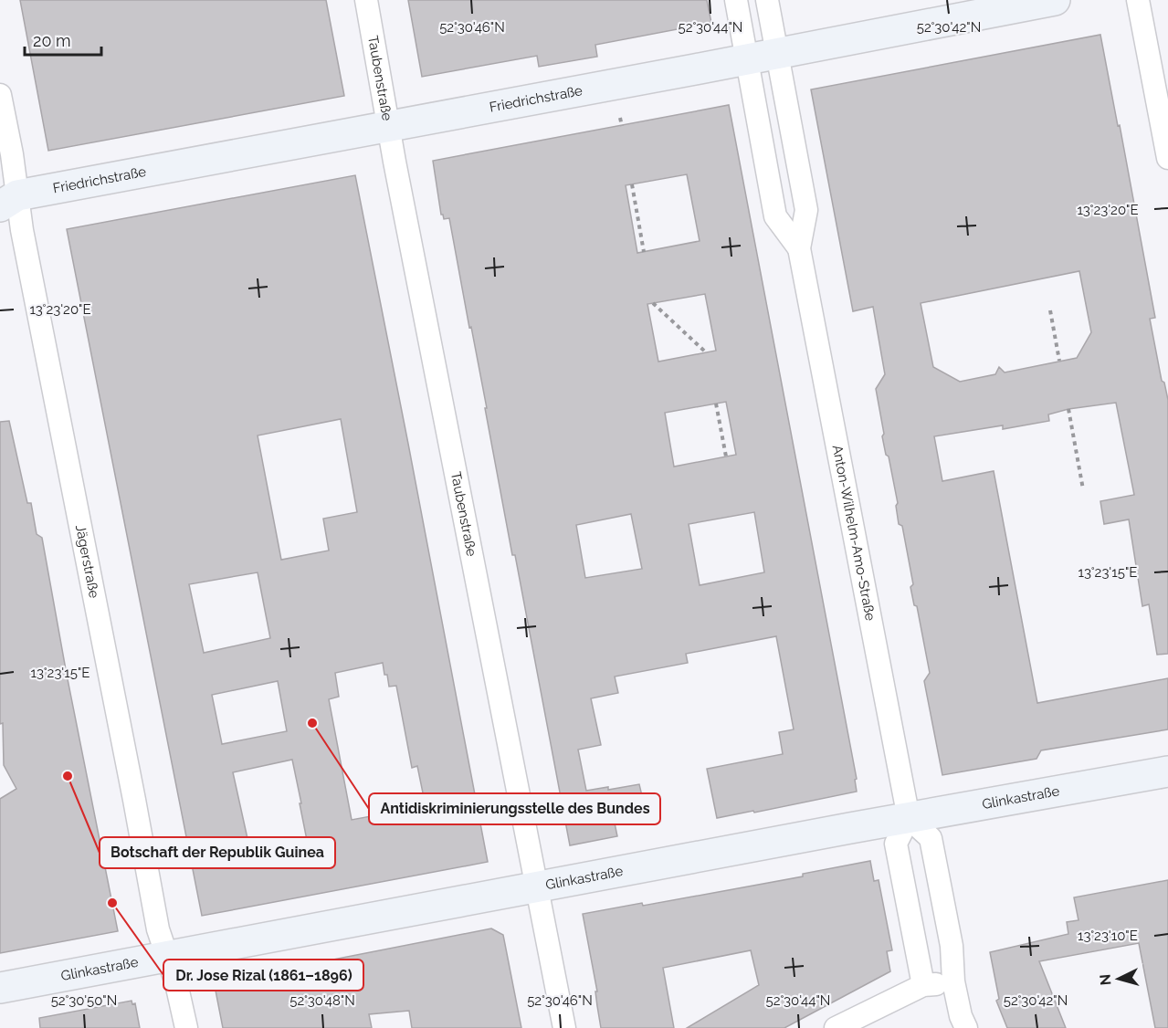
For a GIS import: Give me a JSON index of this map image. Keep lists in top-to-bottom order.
{
  "streets": {
    "street": [
      "Taubenstraße",
      "Friedrichstraße",
      "Anton-Wilhelm-Amo-Straße",
      "Jägerstraße",
      "Glinkastraße"
    ]
  },
  "crossings": [
    ["Taubenstraße", "Friedrichstraße"],
    ["Taubenstraße", "Glinkastraße"],
    ["Friedrichstraße", "Anton-Wilhelm-Amo-Straße"],
    ["Friedrichstraße", "Jägerstraße"],
    ["Anton-Wilhelm-Amo-Straße", "Glinkastraße"],
    ["Jägerstraße", "Glinkastraße"]
  ],
  "places": ["Antidiskriminierungsstelle des Bundes", "Botschaft der Republik Guinea", "Dr. Jose Rizal (1861–1896)"],
  "scale_bar": "20 m",
  "north": "left",
  "coordinates": [
    "52°30'46\"N",
    "52°30'44\"N",
    "52°30'42\"N",
    "13°23'20\"E",
    "13°23'15\"E",
    "13°23'10\"E",
    "52°30'50\"N",
    "52°30'48\"N"
  ]
}
